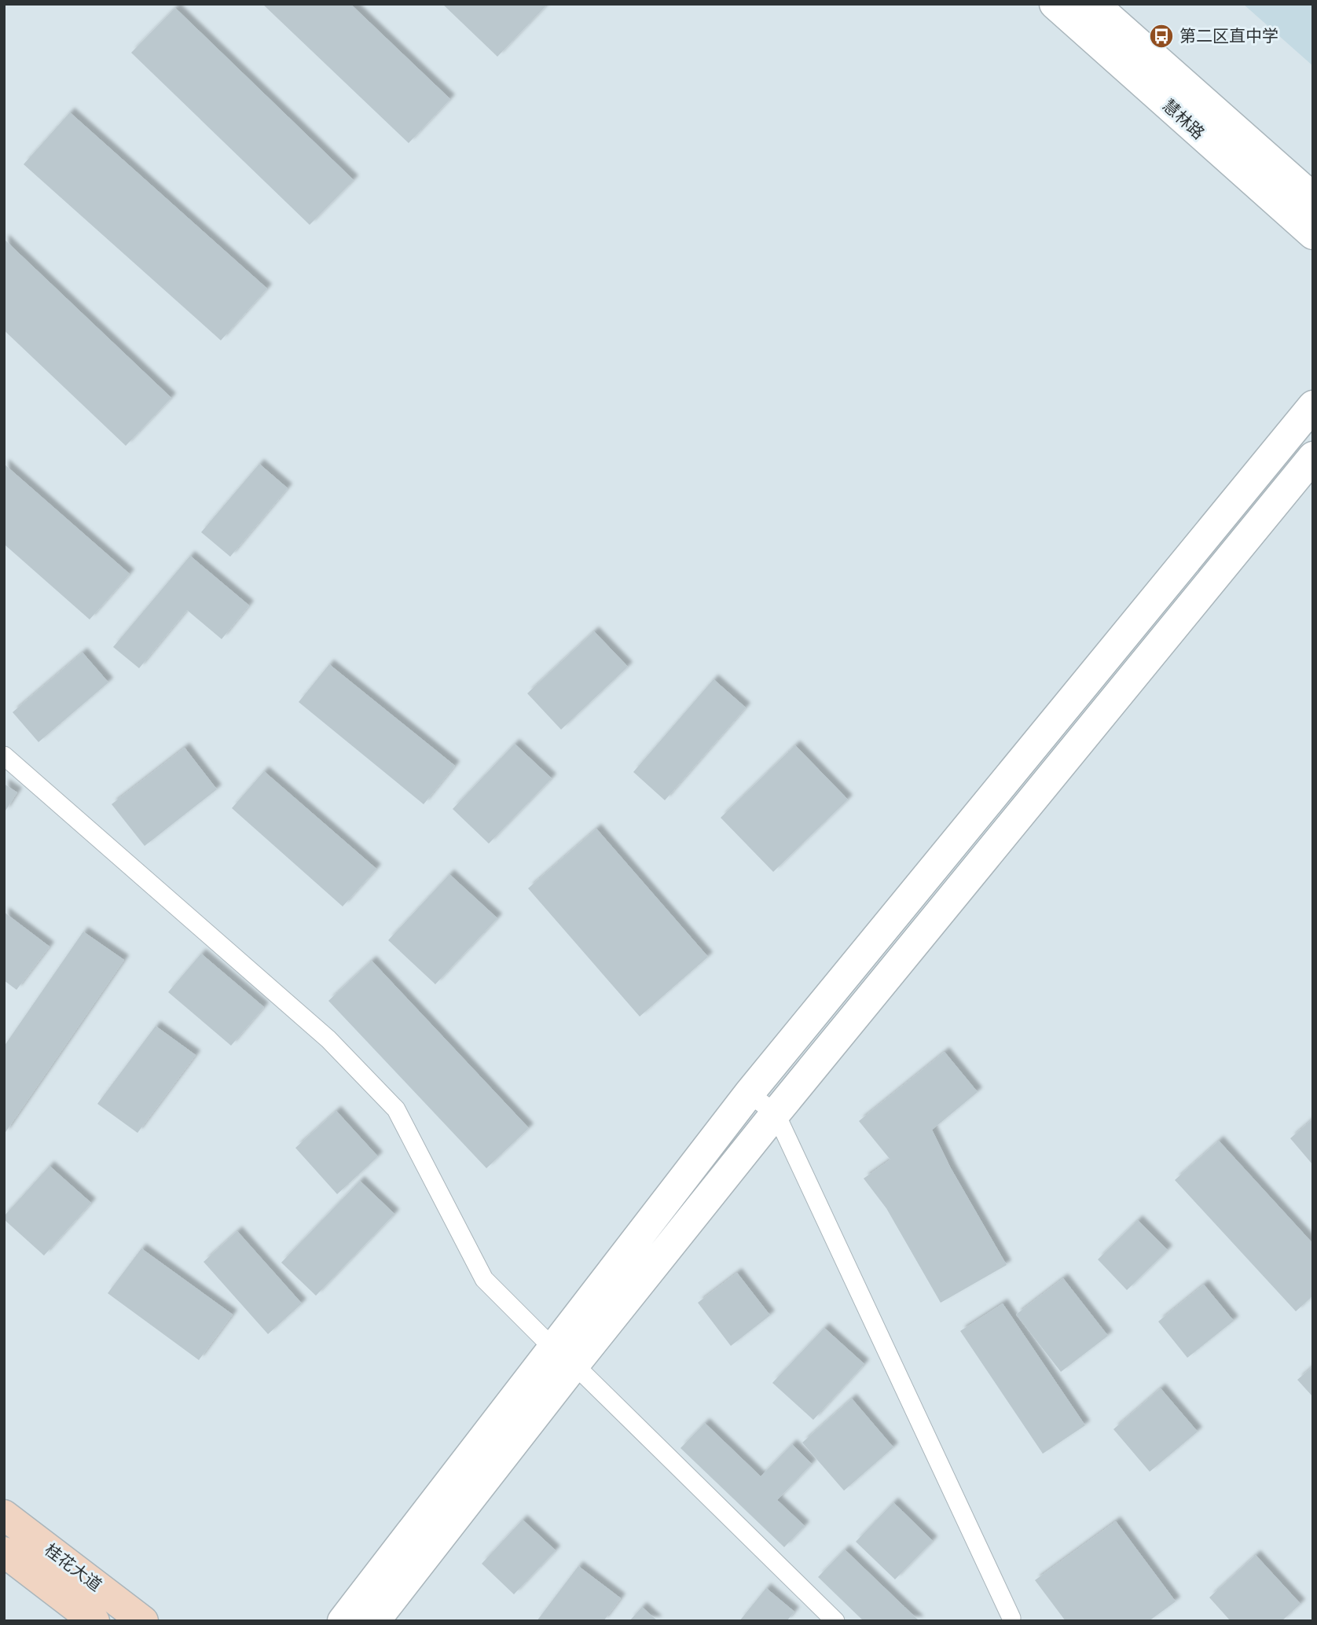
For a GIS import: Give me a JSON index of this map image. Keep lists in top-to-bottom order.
{
  "streets": {
    "main road": ["桂花大道"],
    "street": ["慧林路"]
  },
  "places": {
    "bus stop": ["第二区直中学"]
  }
}
